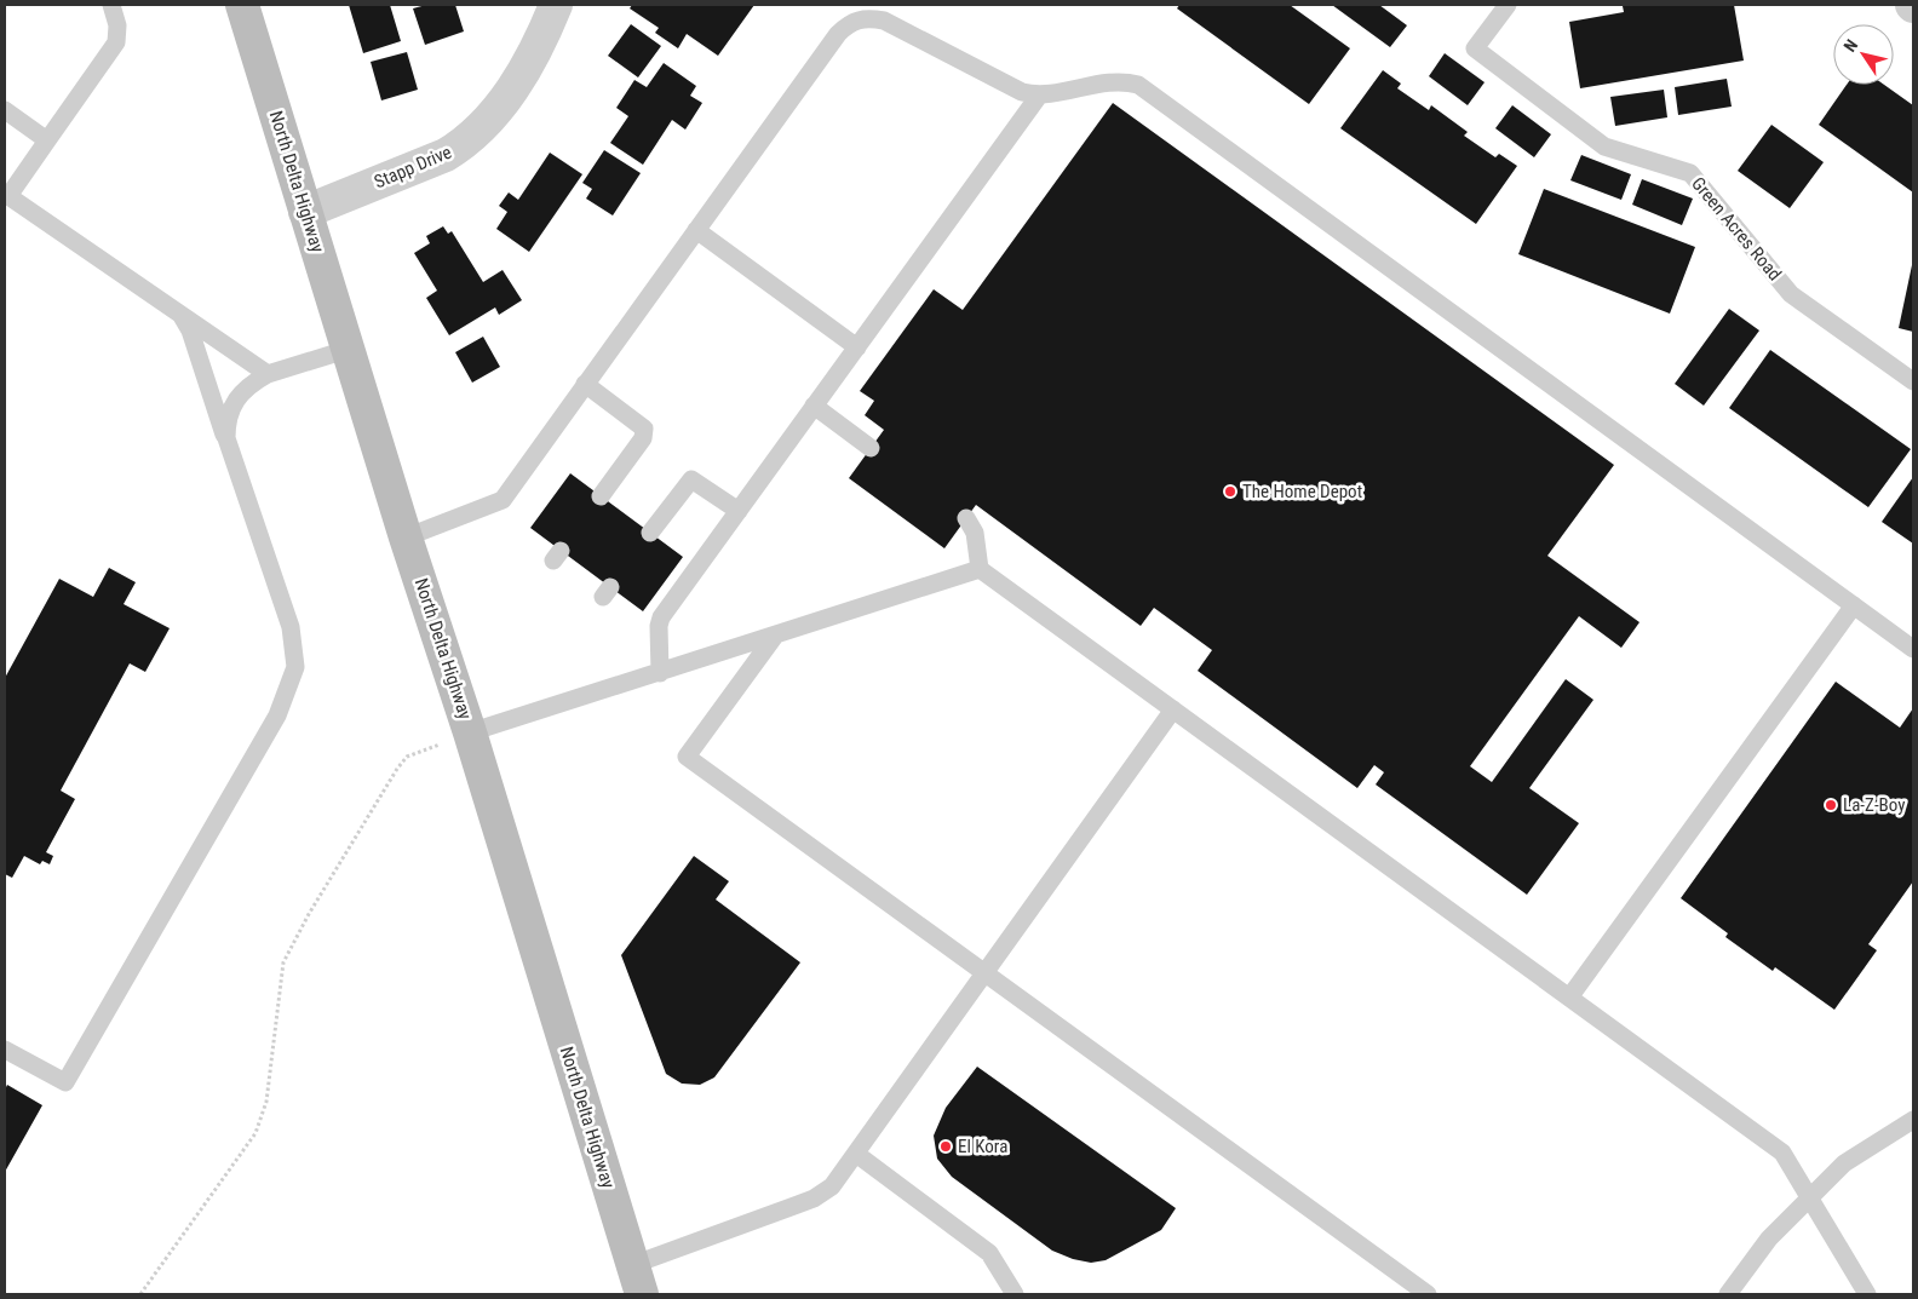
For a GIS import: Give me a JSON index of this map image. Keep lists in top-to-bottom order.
{
  "streets": {
    "street": ["Stapp Drive", "North Delta Highway"],
    "lane": ["Green Acres Road"]
  },
  "crossings": [
    ["Stapp Drive", "North Delta Highway"]
  ],
  "places": ["The Home Depot", "La-Z-Boy", "El Kora"],
  "north": "top left"
}
